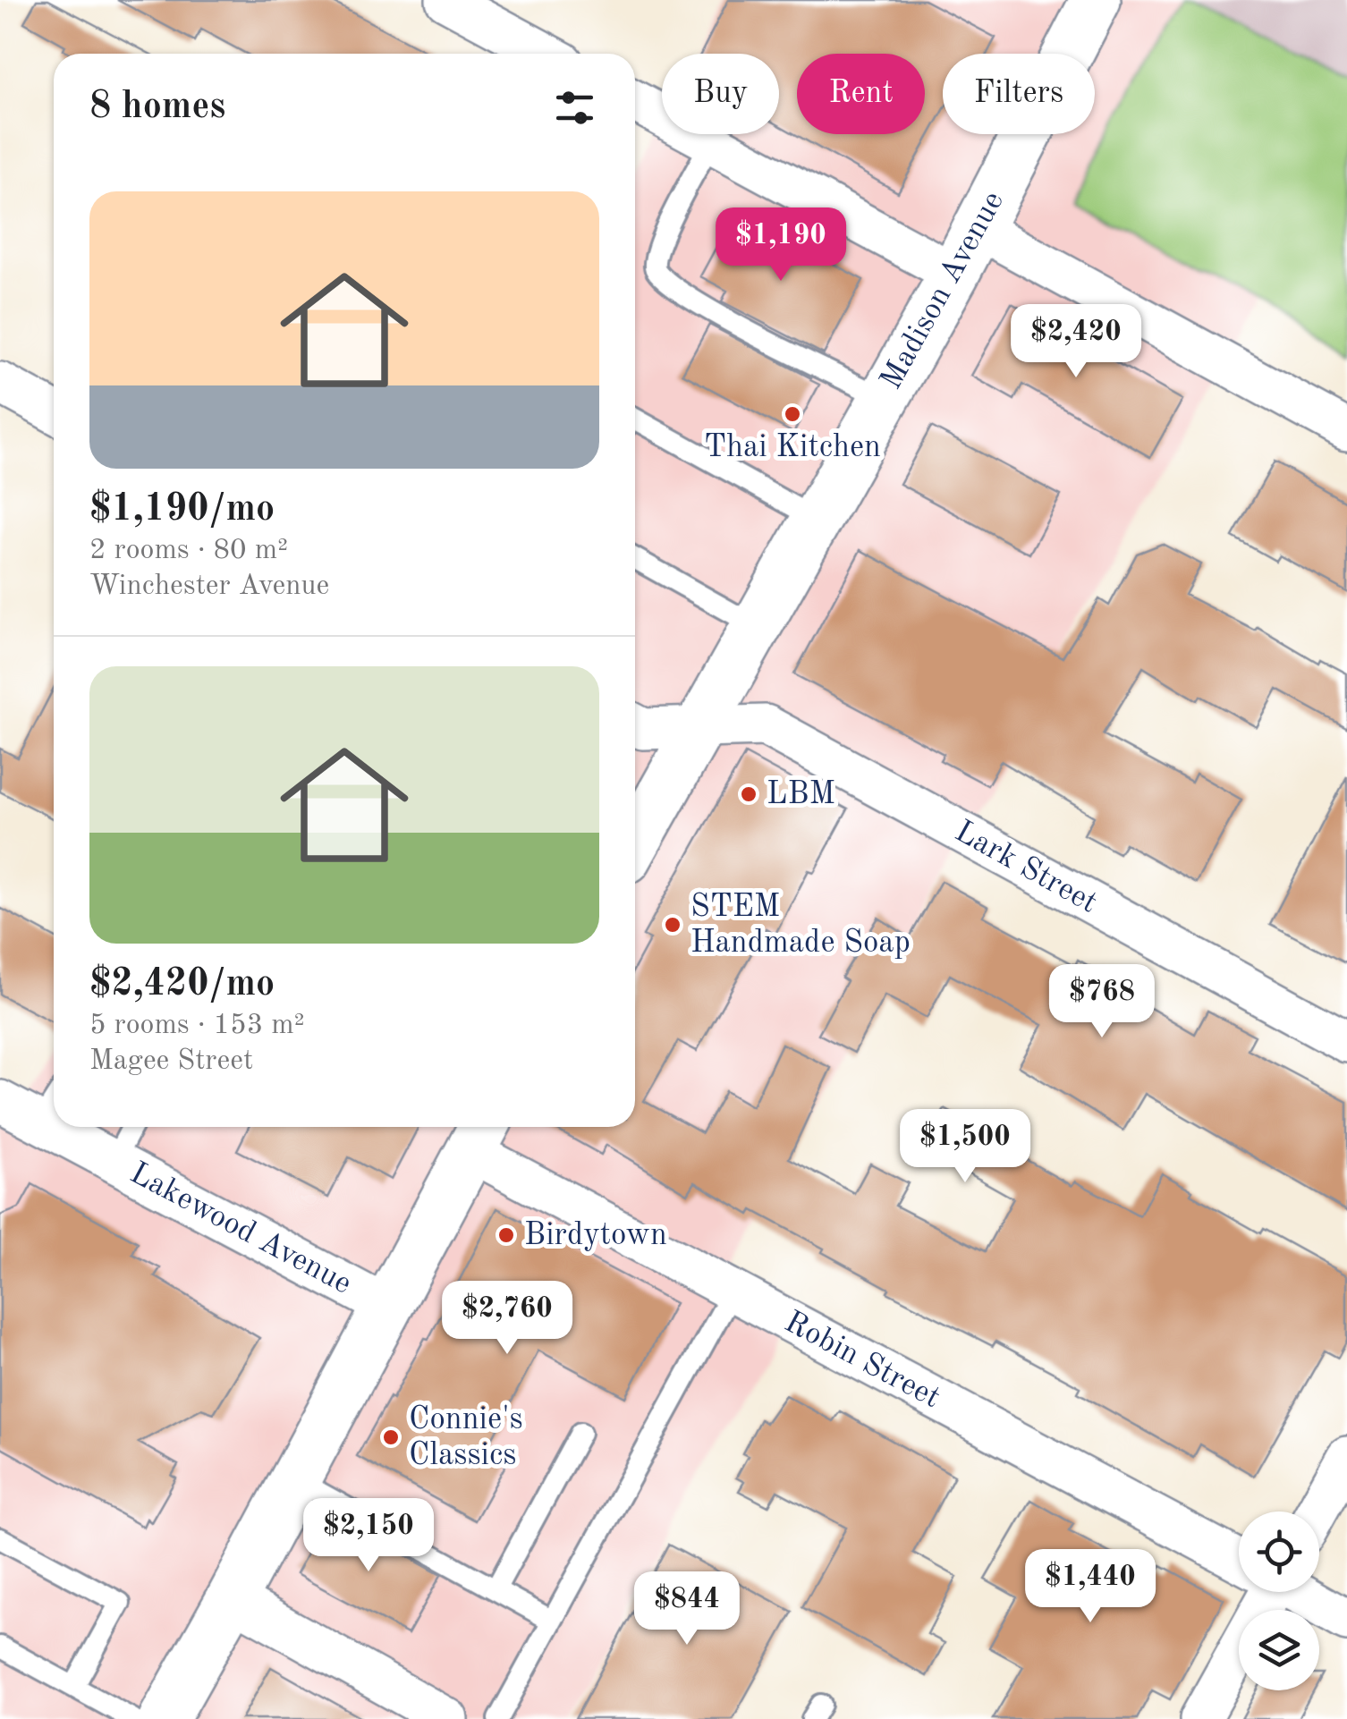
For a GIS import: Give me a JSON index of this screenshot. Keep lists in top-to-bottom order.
{
  "streets": {
    "main road": ["Madison Avenue"],
    "street": ["Lark Street", "Lakewood Avenue", "Robin Street"]
  },
  "crossings": [
    ["Madison Avenue", "Lark Street"]
  ],
  "places": [
    "Thai Kitchen",
    "LBM",
    "STEM Handmade Soap",
    "Birdytown",
    "Connie's Classics"
  ],
  "page": {
    "chip": ["Buy", "Rent", "Filters"],
    "heading": "8 homes",
    "list": [
      {
        "name": "$1,190/mo",
        "note": "2 rooms · 80 m² · Winchester Avenue"
      },
      {
        "name": "$2,420/mo",
        "note": "5 rooms · 153 m² · Magee Street"
      }
    ],
    "price": [
      "$1,190",
      "$2,420",
      "$768",
      "$1,500",
      "$2,760",
      "$2,150",
      "$1,440",
      "$844"
    ]
  }
}
